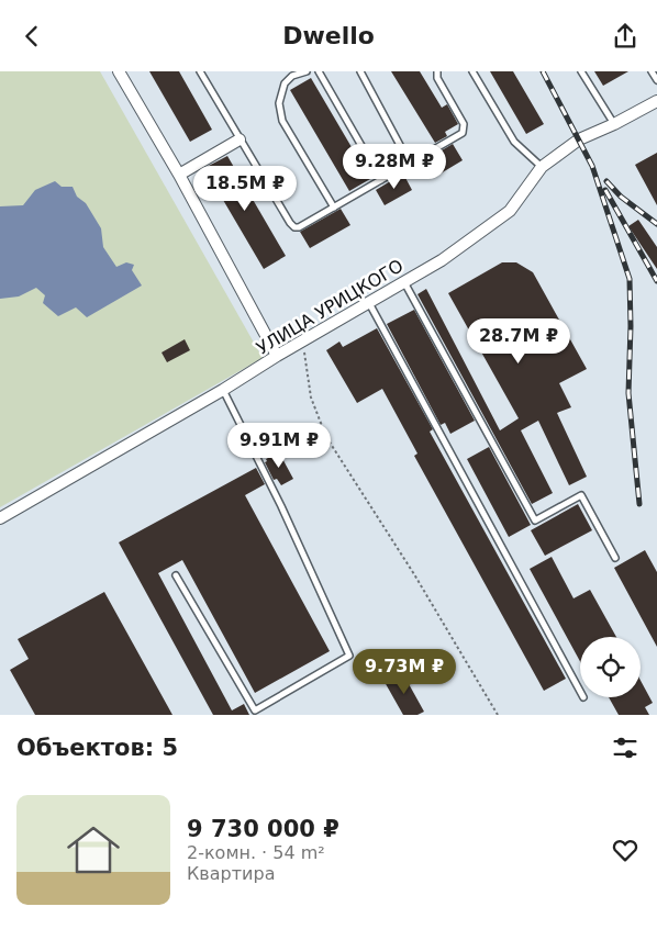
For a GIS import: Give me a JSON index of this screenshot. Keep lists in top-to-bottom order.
{
  "streets": {
    "street": ["УЛИЦА УРИЦКОГО"]
  },
  "page": {
    "header": "Dwello",
    "price": [
      "9.28M ₽",
      "18.5M ₽",
      "28.7M ₽",
      "9.91M ₽",
      "9.73M ₽"
    ],
    "heading": "Объектов: 5",
    "list": [
      {
        "name": "9 730 000 ₽",
        "note": "2-комн. · 54 m² · Квартира"
      }
    ]
  }
}
